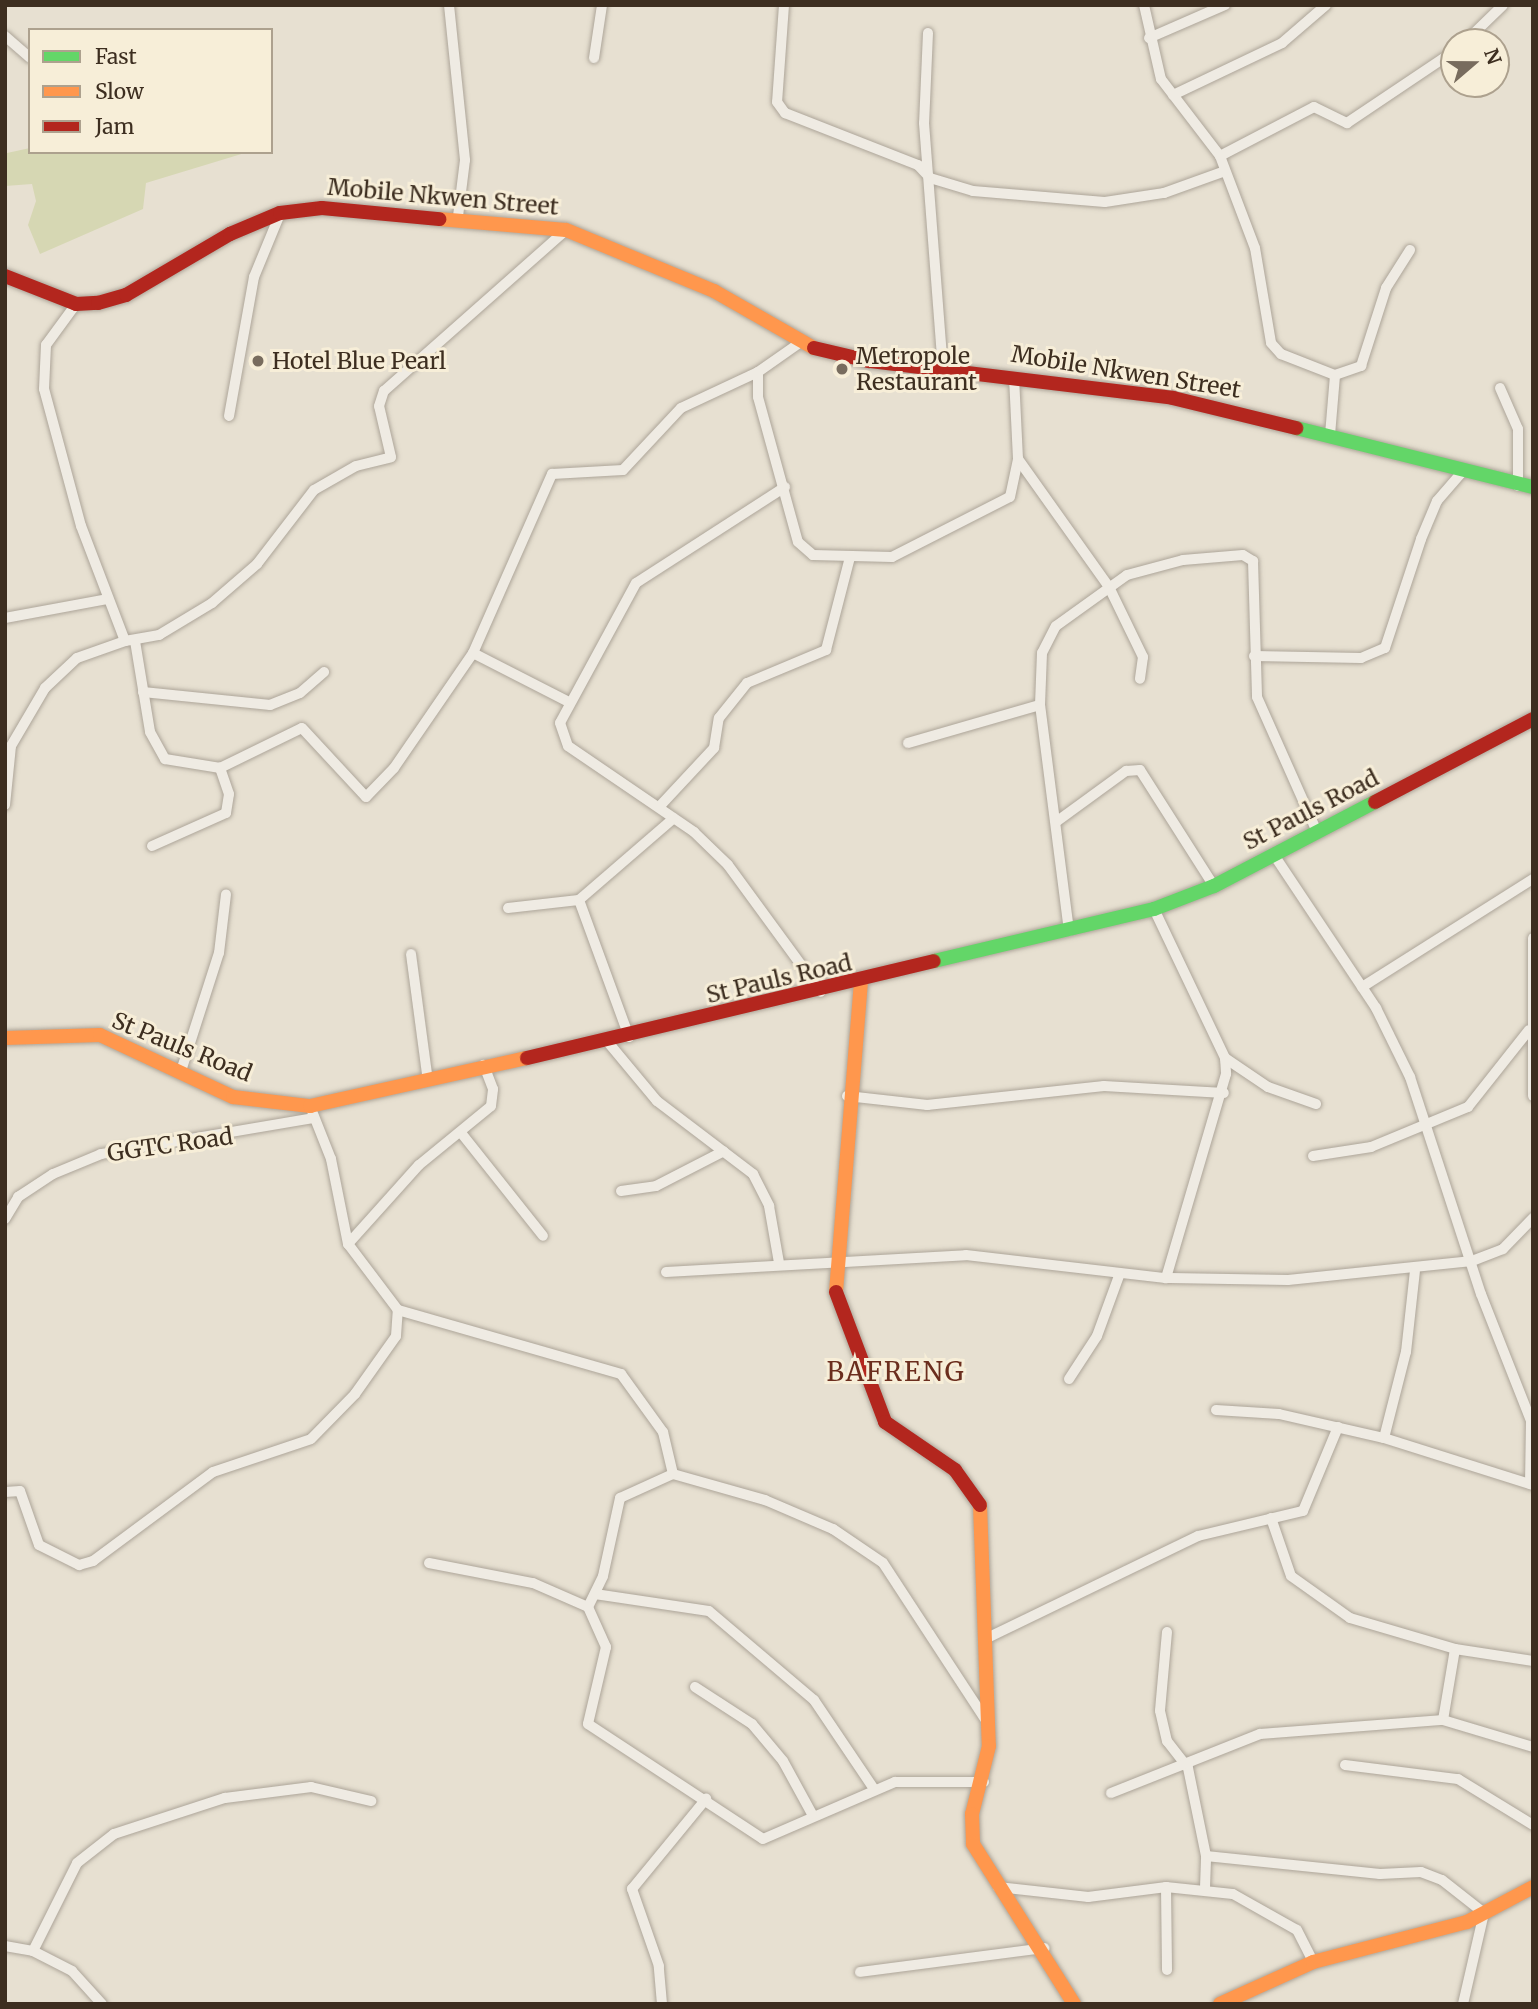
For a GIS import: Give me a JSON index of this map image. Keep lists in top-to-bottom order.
{
  "streets": {
    "main road": ["Mobile Nkwen Street", "St Pauls Road"],
    "street": ["GGTC Road"]
  },
  "crossings": [
    ["St Pauls Road", "GGTC Road"]
  ],
  "districts": ["BAFRENG"],
  "places": ["Hotel Blue Pearl", "Metropole Restaurant"],
  "legend": ["Fast", "Slow", "Jam"],
  "north": "right"
}
